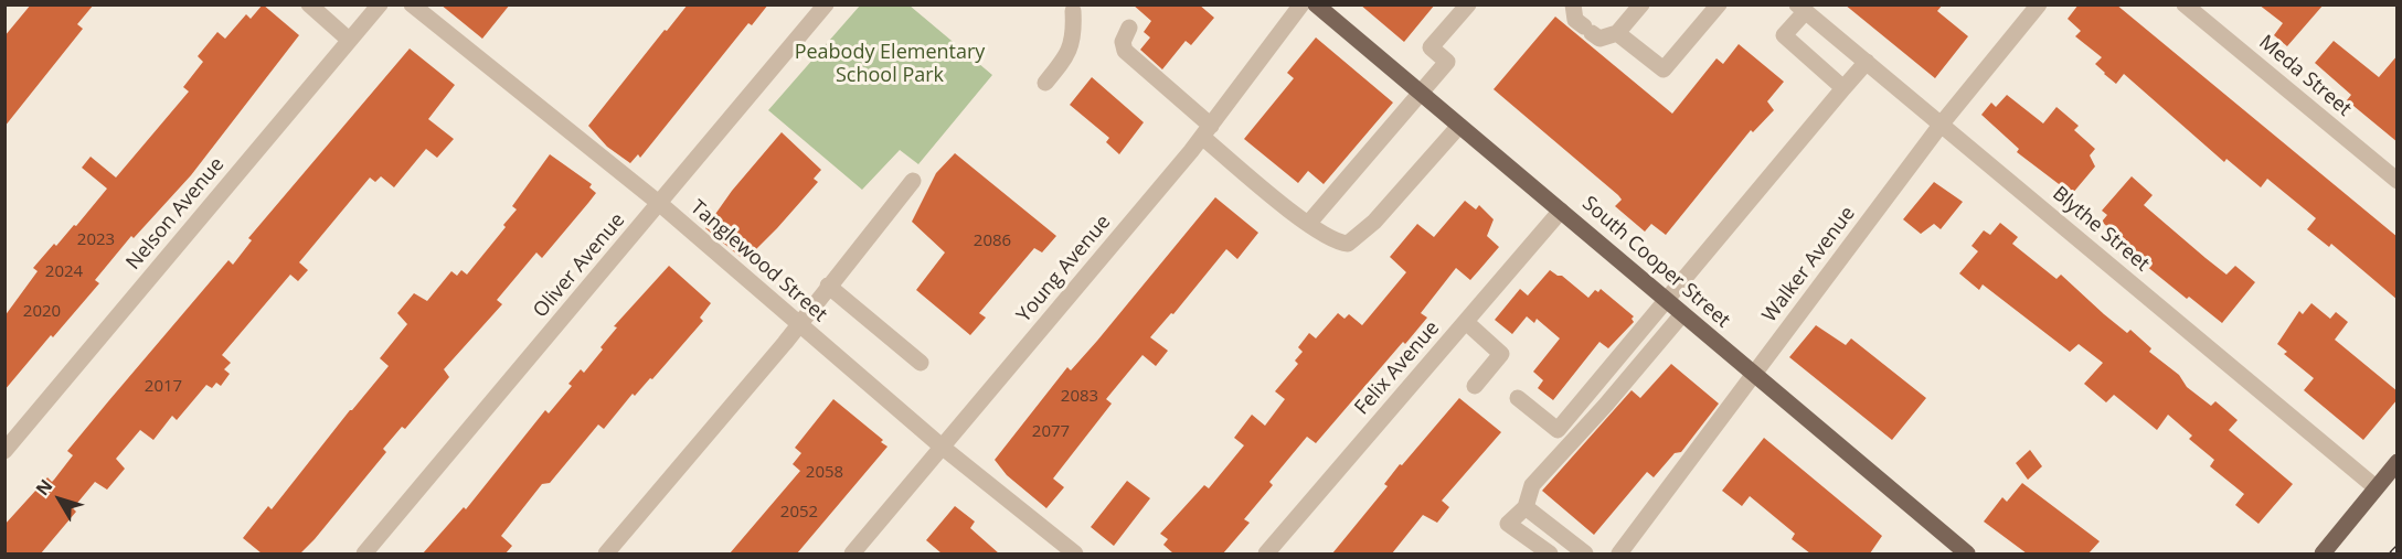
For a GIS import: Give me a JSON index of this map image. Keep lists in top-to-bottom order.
{
  "streets": {
    "main road": ["South Cooper Street"],
    "street": [
      "Meda Street",
      "Nelson Avenue",
      "Blythe Street",
      "Tanglewood Street",
      "Walker Avenue",
      "Oliver Avenue",
      "Young Avenue",
      "Felix Avenue"
    ]
  },
  "crossings": [
    ["Blythe Street", "Walker Avenue"],
    ["Tanglewood Street", "Oliver Avenue"],
    ["Tanglewood Street", "Young Avenue"],
    ["South Cooper Street", "Walker Avenue"],
    ["South Cooper Street", "Felix Avenue"]
  ],
  "parks": ["Peabody Elementary School Park"],
  "house_numbers": [
    "2023",
    "2086",
    "2024",
    "2020",
    "2017",
    "2083",
    "2077",
    "2058",
    "2052"
  ],
  "north": "top left"
}
